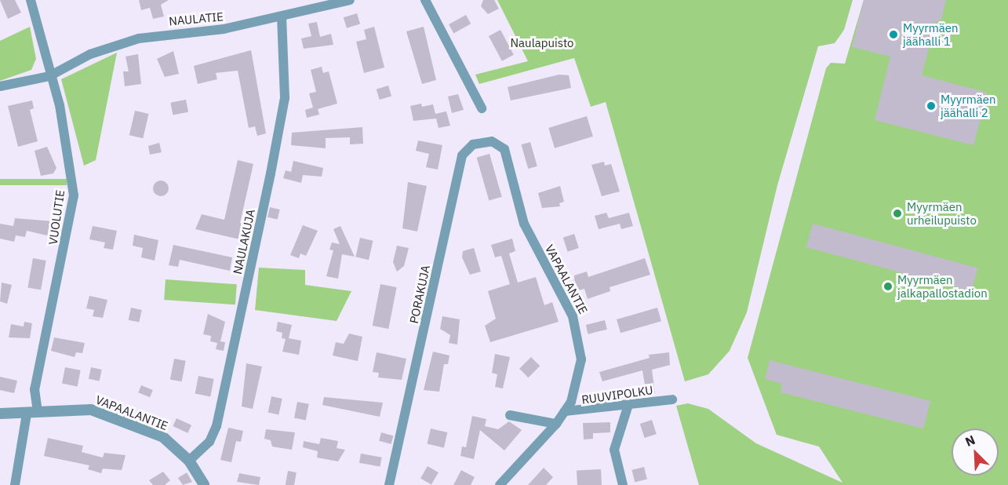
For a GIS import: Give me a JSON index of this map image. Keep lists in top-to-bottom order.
{
  "streets": {
    "street": [
      "NAULATIE",
      "VUOLUTIE",
      "NAULAKUJA",
      "VAPAALANTIE",
      "PORAKUJA",
      "RUUVIPOLKU"
    ]
  },
  "crossings": [
    ["NAULATIE", "VUOLUTIE"],
    ["NAULATIE", "NAULAKUJA"],
    ["VUOLUTIE", "VAPAALANTIE"],
    ["NAULAKUJA", "VAPAALANTIE"],
    ["VAPAALANTIE", "PORAKUJA"],
    ["VAPAALANTIE", "RUUVIPOLKU"]
  ],
  "parks": ["Naulapuisto"],
  "places": [
    "Myyrmäen jäähalli 1",
    "Myyrmäen jäähalli 2",
    "Myyrmäen urheilupuisto",
    "Myyrmäen jalkapallostadion"
  ],
  "north": "top left"
}
